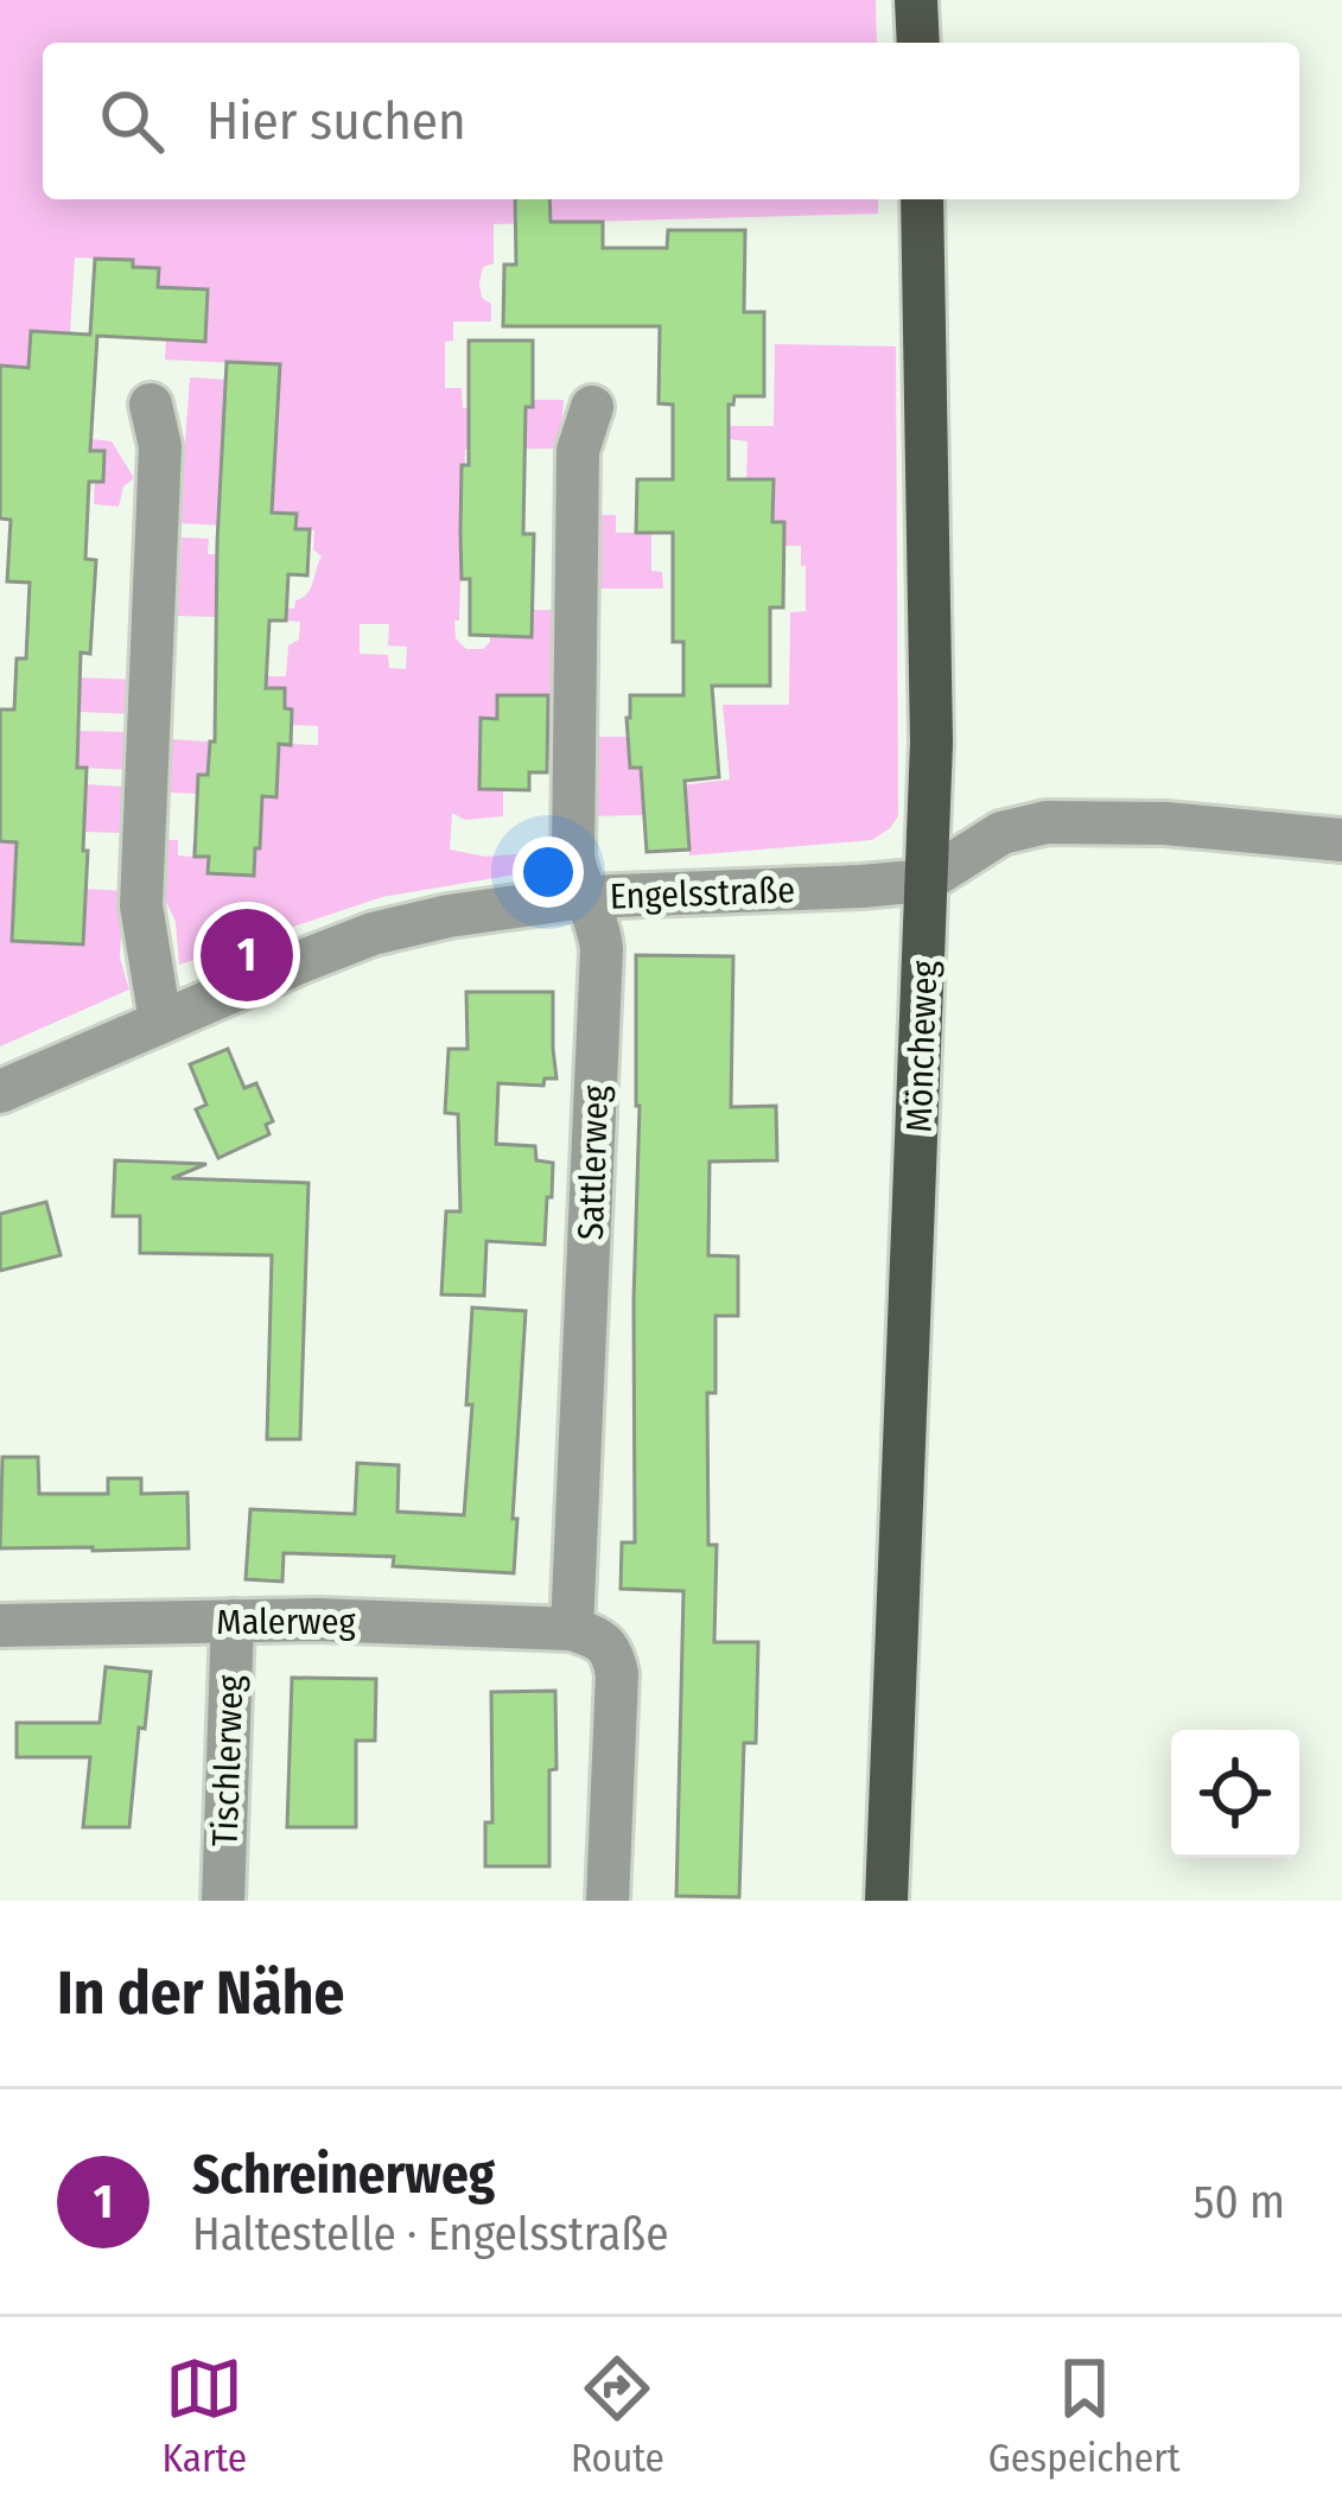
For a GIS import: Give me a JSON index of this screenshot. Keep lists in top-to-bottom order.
{
  "streets": {
    "main road": ["Möncheweg"],
    "street": [
      "Engelsstraße",
      "Sattlerweg",
      "Malerweg",
      "Tischlerweg"
    ]
  },
  "crossings": [
    ["Engelsstraße", "Möncheweg"],
    ["Engelsstraße", "Sattlerweg"],
    ["Sattlerweg", "Malerweg"],
    ["Malerweg", "Tischlerweg"]
  ],
  "page": {
    "search": "Hier suchen",
    "pins": "1",
    "heading": "In der Nähe",
    "list": [
      {
        "mark": "1",
        "name": "Schreinerweg",
        "note": "Haltestelle · Engelsstraße",
        "value": "50 m"
      }
    ],
    "nav": ["Karte", "Route", "Gespeichert"]
  }
}
